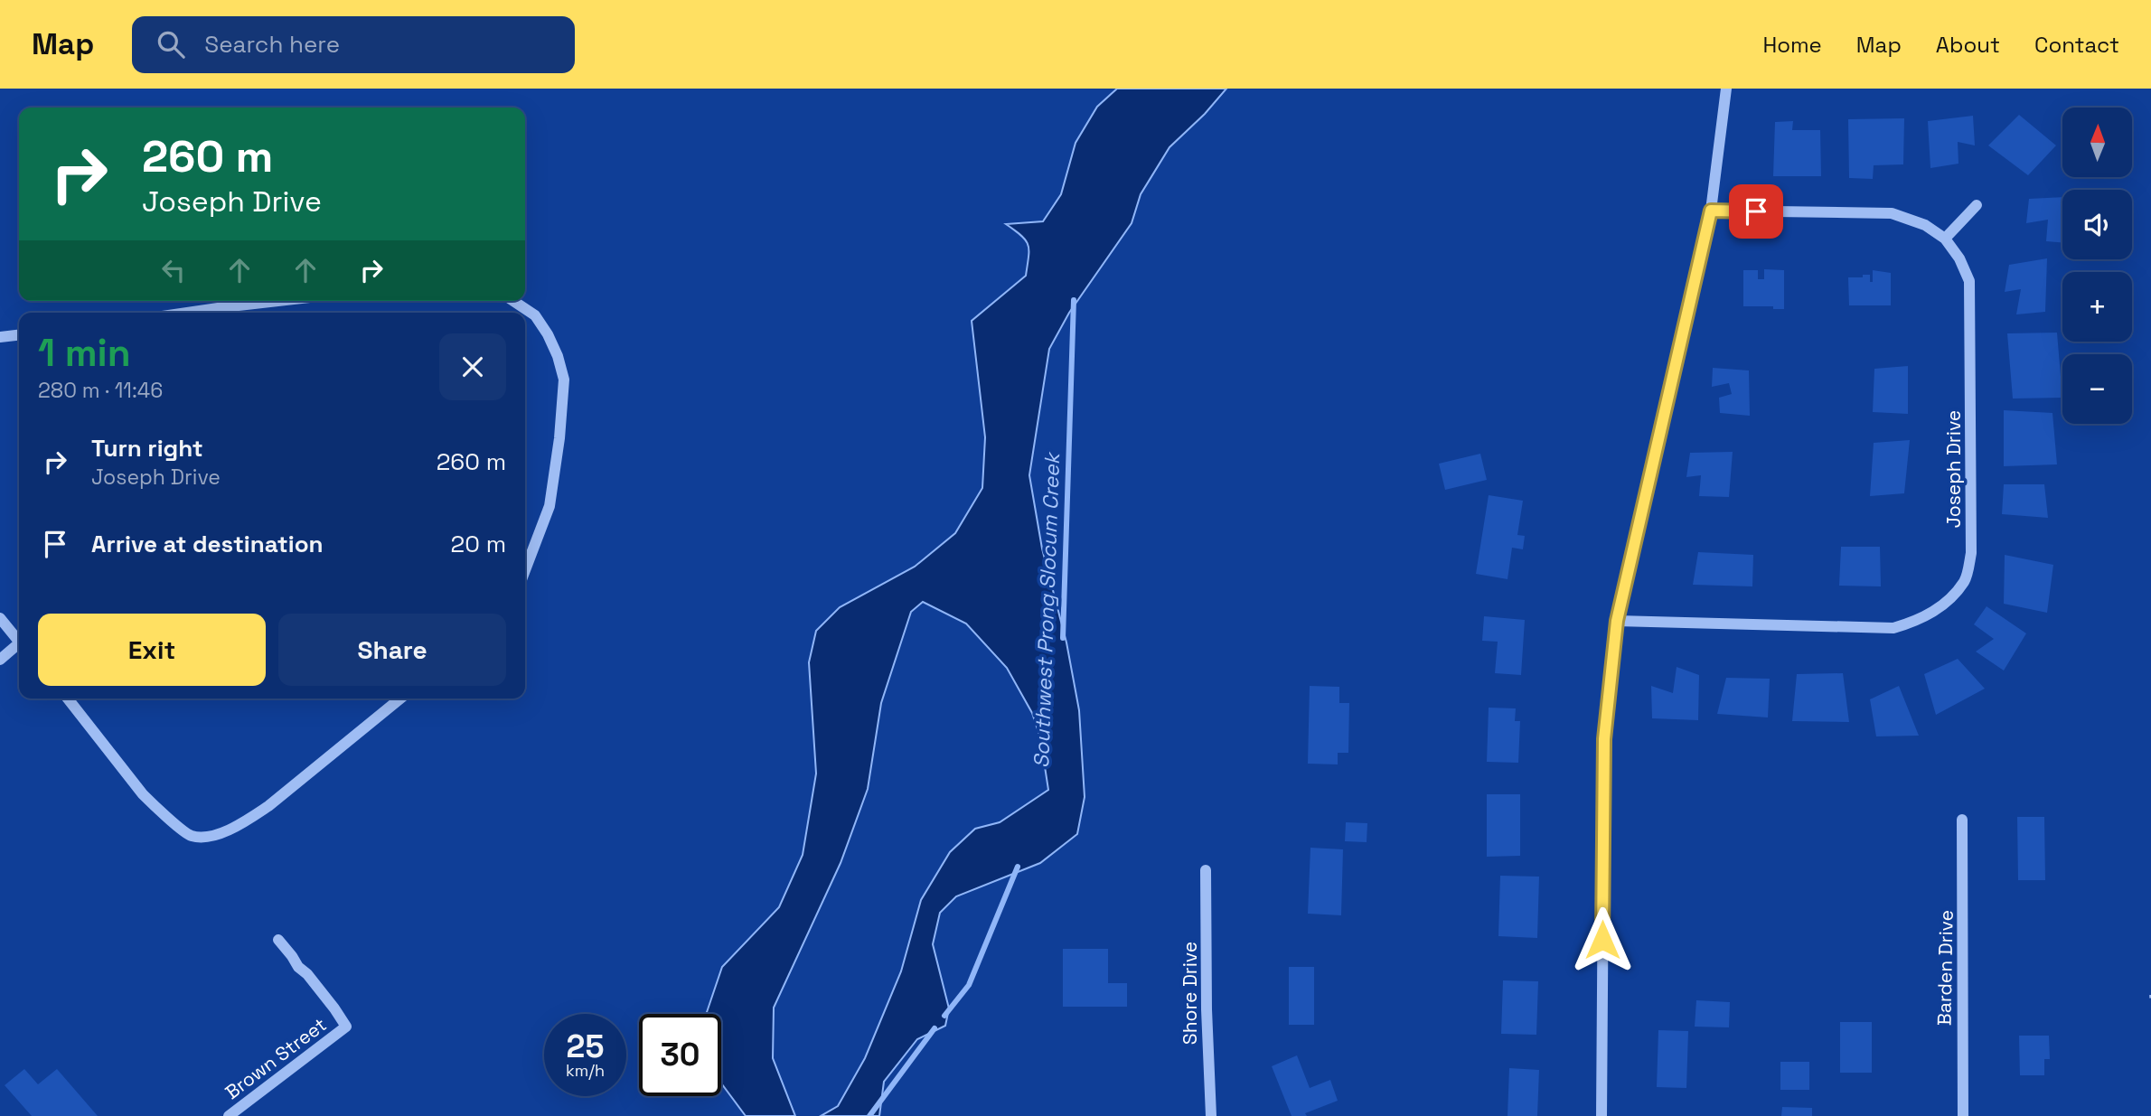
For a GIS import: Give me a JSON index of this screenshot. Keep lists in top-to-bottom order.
{
  "streets": {
    "street": [
      "Joseph Drive",
      "Barden Drive",
      "Shore Drive",
      "Brown Street"
    ]
  },
  "water": ["Southwest Prong Slocum Creek"],
  "north": "top",
  "page": {
    "header": "Map",
    "search": "Search here",
    "nav": [
      "Home",
      "Map",
      "About",
      "Contact"
    ],
    "map_buttons": ["+", "−"],
    "turn": ["260 m", "Joseph Drive"],
    "heading": ["1 min", "280 m · 11:46"],
    "list": [
      {
        "name": "Turn right",
        "note": "Joseph Drive",
        "value": "260 m"
      },
      {
        "name": "Arrive at destination",
        "value": "20 m"
      }
    ],
    "buttons": ["Exit", "Share"],
    "speed": "25 km/h",
    "limit": "30"
  }
}
